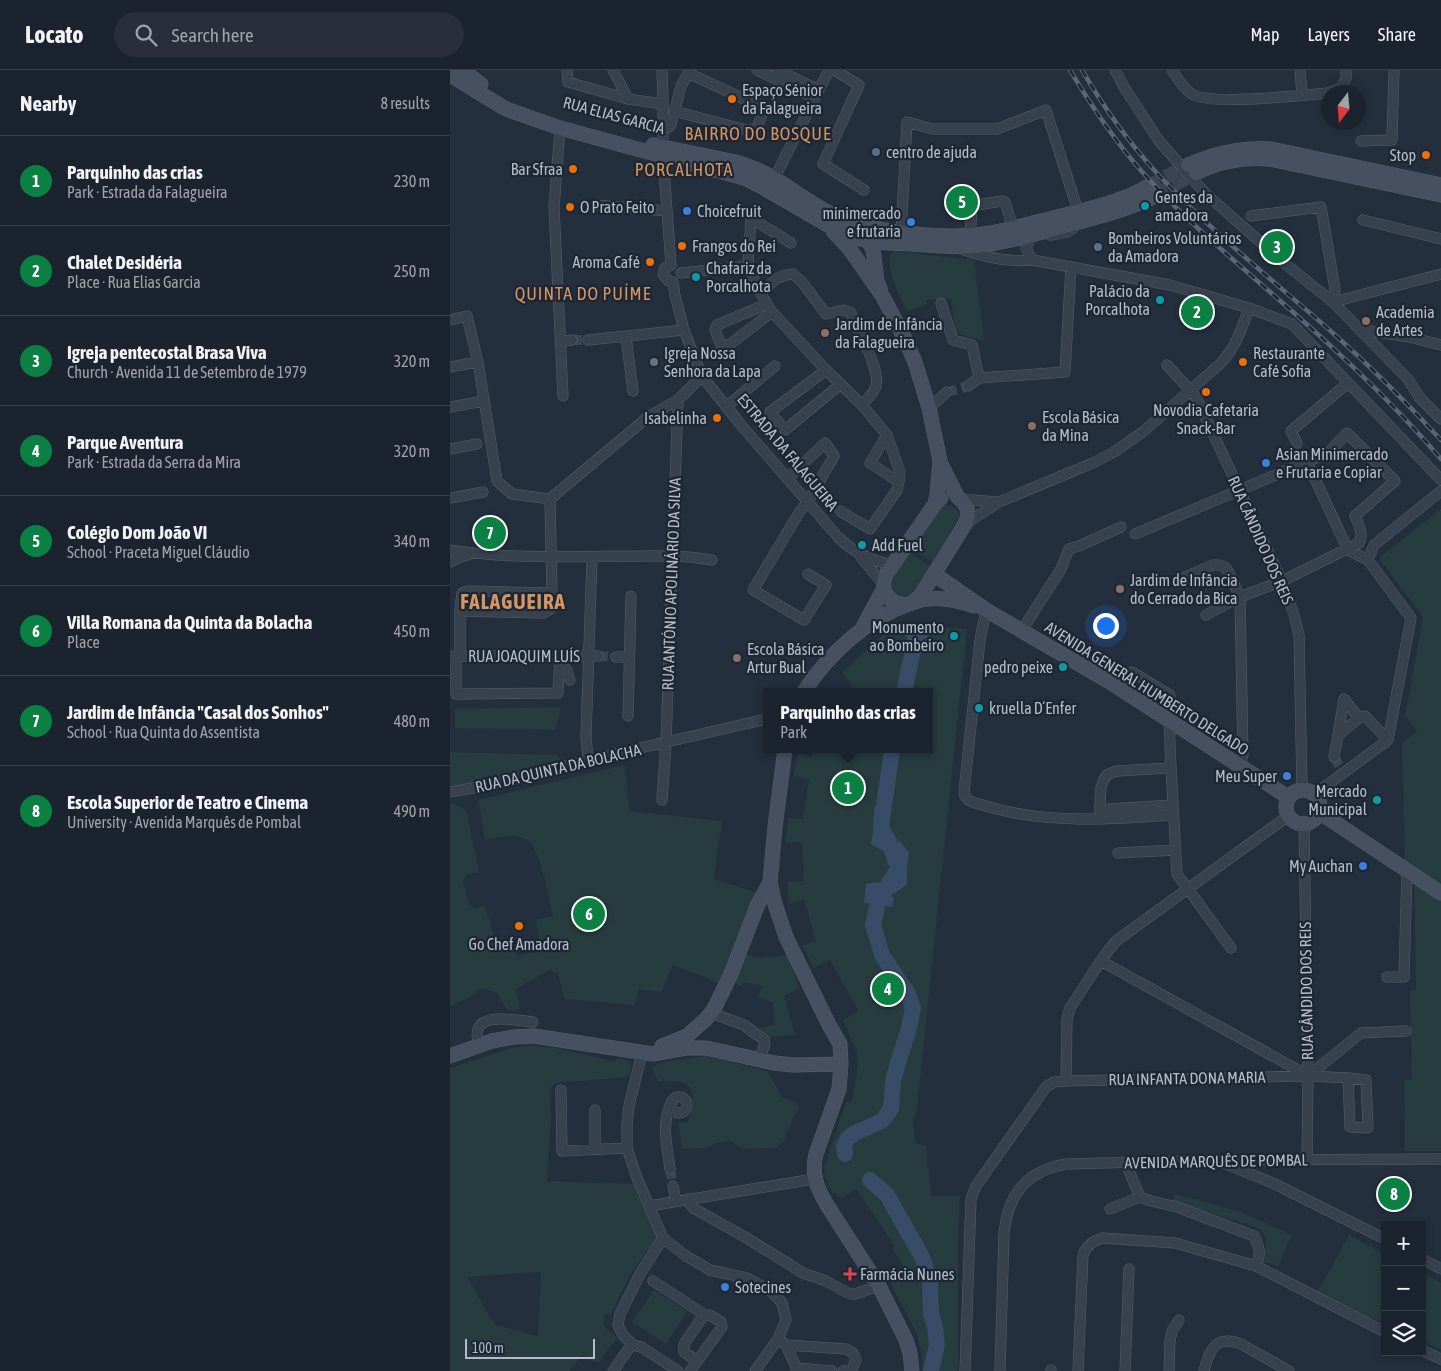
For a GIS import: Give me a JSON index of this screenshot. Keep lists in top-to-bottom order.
{
  "streets": {
    "street": [
      "RUA ELIAS GARCIA",
      "ESTRADA DA FALAGUEIRA",
      "RUA CÂNDIDO DOS REIS",
      "RUA ANTÓNIO APOLINÁRIO DA SILVA",
      "RUA JOAQUIM LUÍS",
      "AVENIDA GENERAL HUMBERTO DELGADO",
      "RUA DA QUINTA DA BOLACHA",
      "RUA INFANTA DONA MARIA",
      "AVENIDA MARQUÊS DE POMBAL"
    ]
  },
  "crossings": [
    ["RUA ELIAS GARCIA", "ESTRADA DA FALAGUEIRA"],
    ["ESTRADA DA FALAGUEIRA", "AVENIDA GENERAL HUMBERTO DELGADO"],
    ["RUA CÂNDIDO DOS REIS", "AVENIDA GENERAL HUMBERTO DELGADO"],
    ["RUA CÂNDIDO DOS REIS", "RUA INFANTA DONA MARIA"],
    ["RUA CÂNDIDO DOS REIS", "AVENIDA MARQUÊS DE POMBAL"],
    ["RUA ANTÓNIO APOLINÁRIO DA SILVA", "RUA DA QUINTA DA BOLACHA"]
  ],
  "districts": [
    "BAIRRO DO BOSQUE",
    "PORCALHOTA",
    "QUINTA DO PUÍME",
    "FALAGUEIRA"
  ],
  "places": {
    "other": [
      "Espaço Sénior da Falagueira",
      "centro de ajuda",
      "Stop",
      "Bar Sfraa",
      "Gentes da amadora",
      "O Prato Feito",
      "Choicefruit",
      "minimercado e frutaria",
      "Frangos do Rei",
      "Bombeiros Voluntários da Amadora",
      "Aroma Café",
      "Chafariz da Porcalhota",
      "Palácio da Porcalhota",
      "Academia de Artes",
      "Jardim de Infância da Falagueira",
      "Igreja Nossa Senhora da Lapa",
      "Restaurante Café Sofia",
      "Novodia Cafetaria Snack-Bar",
      "Isabelinha",
      "Escola Básica da Mina",
      "Asian Minimercado e Frutaria e Copiar",
      "Add Fuel",
      "Jardim de Infância do Cerrado da Bica",
      "Monumento ao Bombeiro",
      "Escola Básica Artur Bual",
      "pedro peixe",
      "kruella D´Enfer",
      "Meu Super",
      "Mercado Municipal",
      "My Auchan",
      "Go Chef Amadora",
      "Sotecines"
    ],
    "health": ["Farmácia Nunes"]
  },
  "scale_bar": "100 m",
  "north": "bottom",
  "page": {
    "header": "Locato",
    "search": "Search here",
    "nav": ["Map", "Layers", "Share"],
    "heading": ["Nearby", "8 results"],
    "list": [
      {
        "mark": "1",
        "name": "Parquinho das crias",
        "note": "Park · Estrada da Falagueira",
        "value": "230 m"
      },
      {
        "mark": "2",
        "name": "Chalet Desidéria",
        "note": "Place · Rua Elias Garcia",
        "value": "250 m"
      },
      {
        "mark": "3",
        "name": "Igreja pentecostal Brasa Viva",
        "note": "Church · Avenida 11 de Setembro de 1979",
        "value": "320 m"
      },
      {
        "mark": "4",
        "name": "Parque Aventura",
        "note": "Park · Estrada da Serra da Mira",
        "value": "320 m"
      },
      {
        "mark": "5",
        "name": "Colégio Dom João VI",
        "note": "School · Praceta Miguel Cláudio",
        "value": "340 m"
      },
      {
        "mark": "6",
        "name": "Villa Romana da Quinta da Bolacha",
        "note": "Place",
        "value": "450 m"
      },
      {
        "mark": "7",
        "name": "Jardim de Infância \"Casal dos Sonhos\"",
        "note": "School · Rua Quinta do Assentista",
        "value": "480 m"
      },
      {
        "mark": "8",
        "name": "Escola Superior de Teatro e Cinema",
        "note": "University · Avenida Marquês de Pombal",
        "value": "490 m"
      }
    ],
    "pins": [
      "5",
      "3",
      "2",
      "7",
      "1",
      "6",
      "4",
      "8"
    ],
    "popup": ["Parquinho das crias", "Park"],
    "map_buttons": ["+", "−"],
    "scale": "100 m"
  }
}
